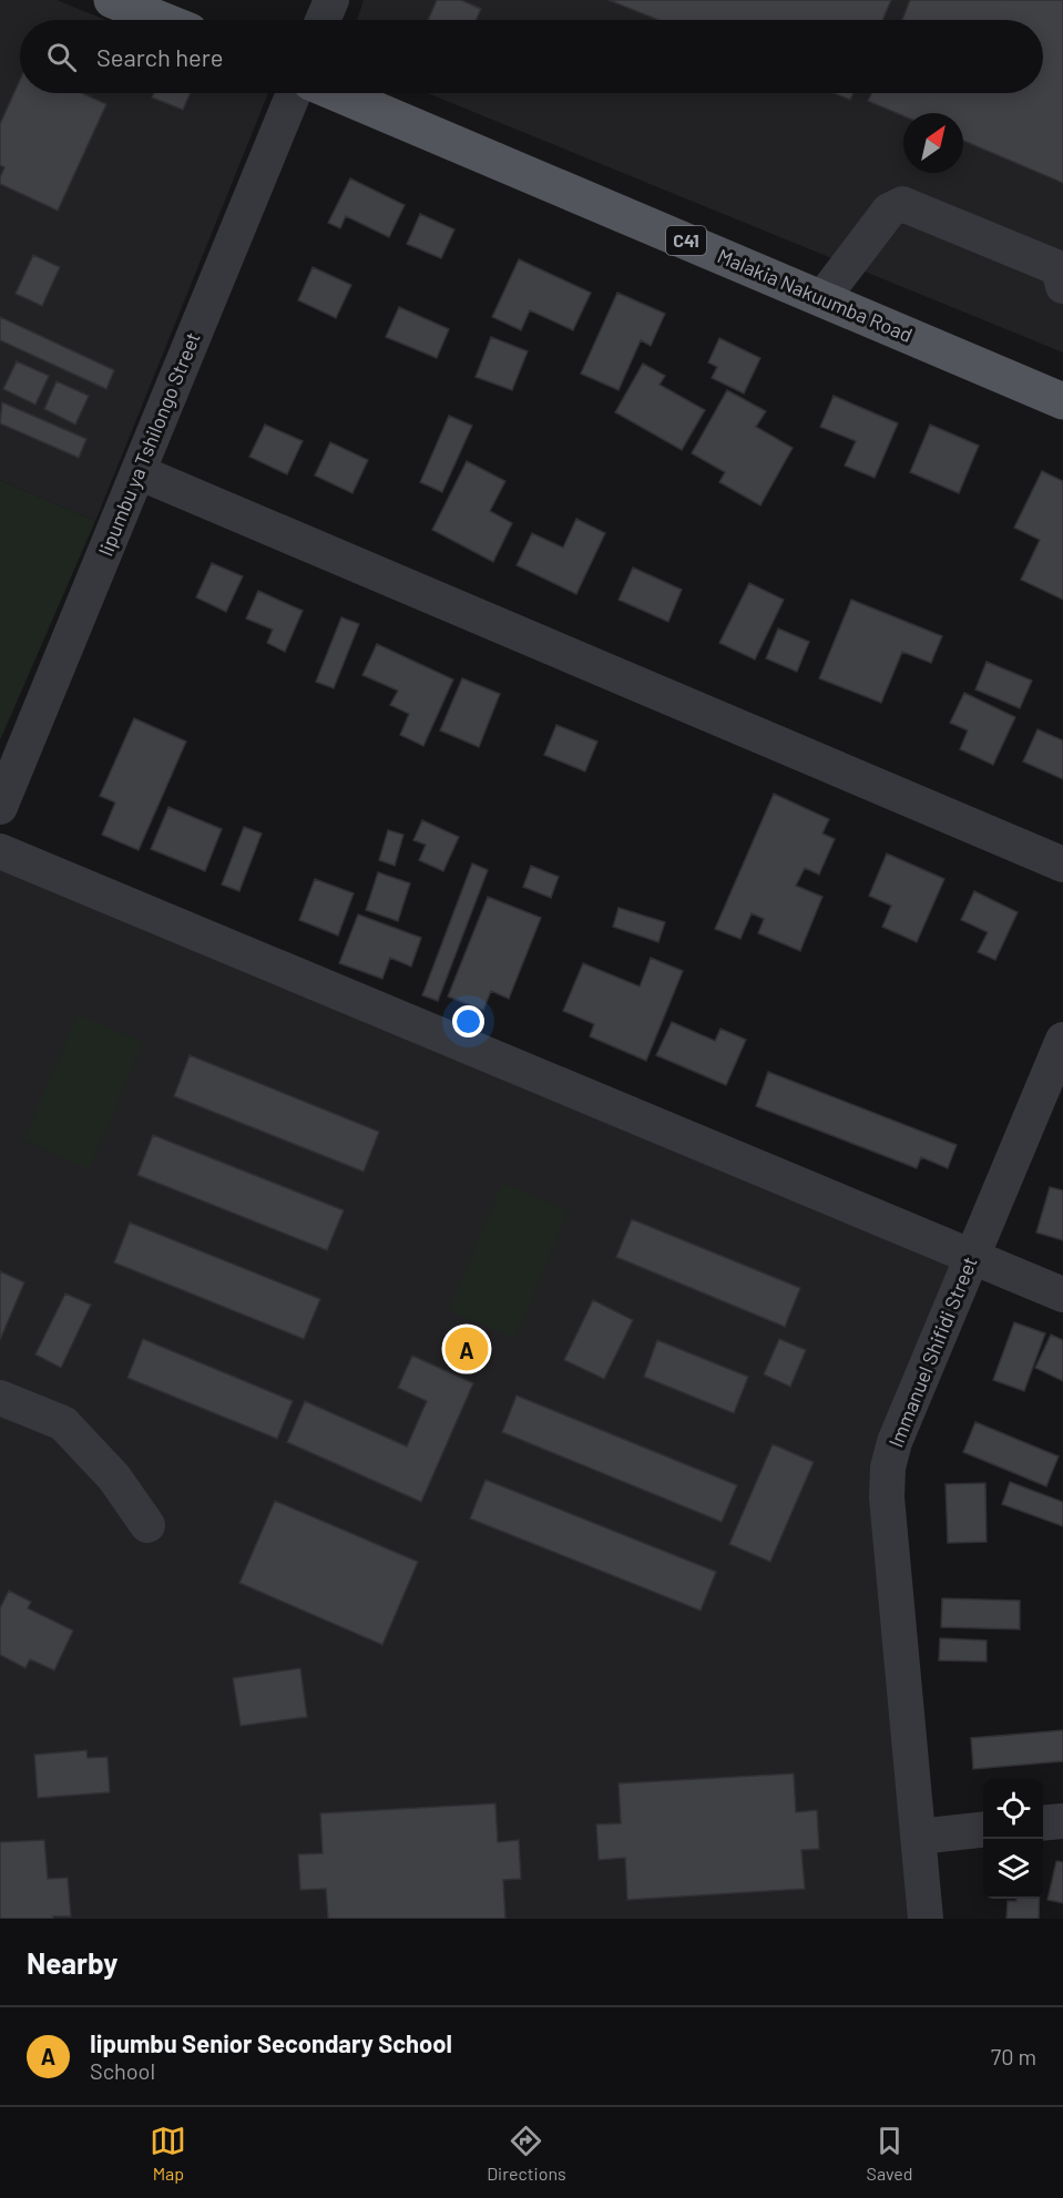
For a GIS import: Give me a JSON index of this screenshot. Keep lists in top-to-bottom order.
{
  "streets": {
    "main road": ["C41", "Malakia Nakuumba Road"],
    "street": ["Iipumbu ya Tshilongo Street", "Immanuel Shifidi Street"]
  },
  "north": "top right",
  "page": {
    "search": "Search here",
    "pins": "A",
    "heading": "Nearby",
    "list": [
      {
        "mark": "A",
        "name": "Iipumbu Senior Secondary School",
        "note": "School",
        "value": "70 m"
      }
    ],
    "nav": ["Map", "Directions", "Saved"]
  }
}
